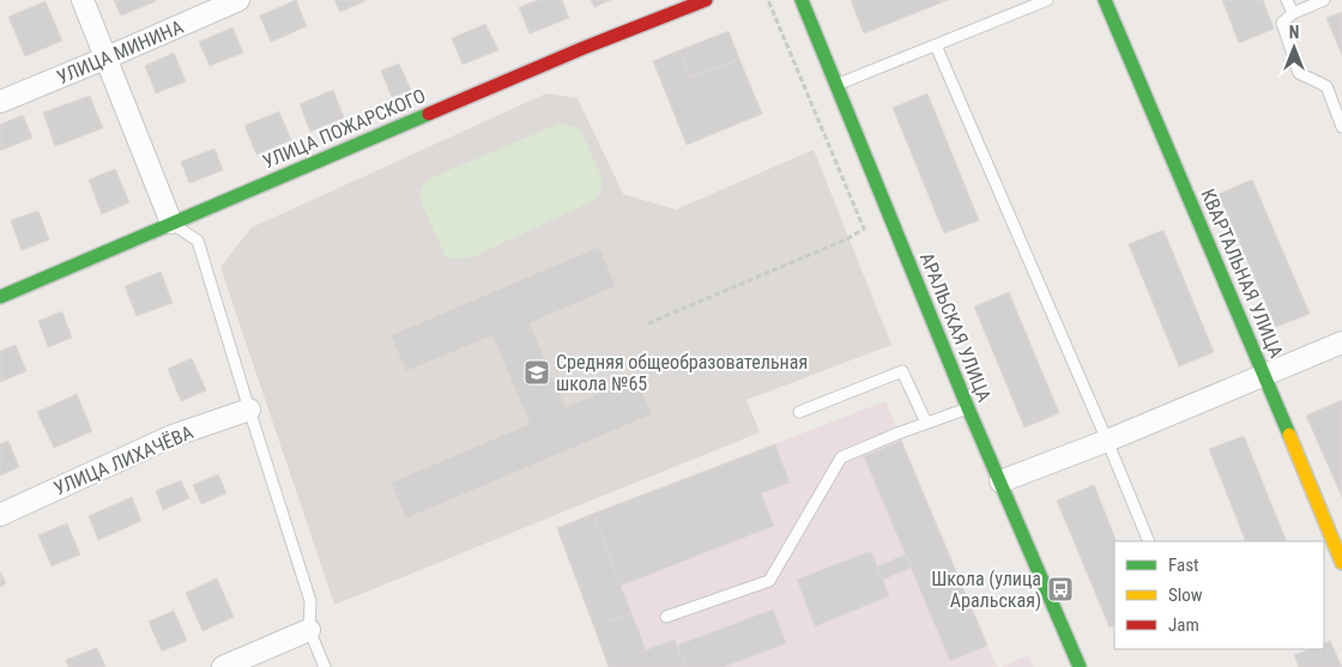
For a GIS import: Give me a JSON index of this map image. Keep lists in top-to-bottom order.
{
  "streets": {
    "street": [
      "УЛИЦА МИНИНА",
      "УЛИЦА ПОЖАРСКОГО",
      "КВАРТАЛЬНАЯ УЛИЦА",
      "АРАЛЬСКАЯ УЛИЦА",
      "УЛИЦА ЛИХАЧЁВА"
    ]
  },
  "places": {
    "school or university": ["Средняя общеобразовательная школа №65"],
    "bus stop": ["Школа (улица Аральская)"]
  },
  "legend": ["Fast", "Slow", "Jam"],
  "north": "top"
}
